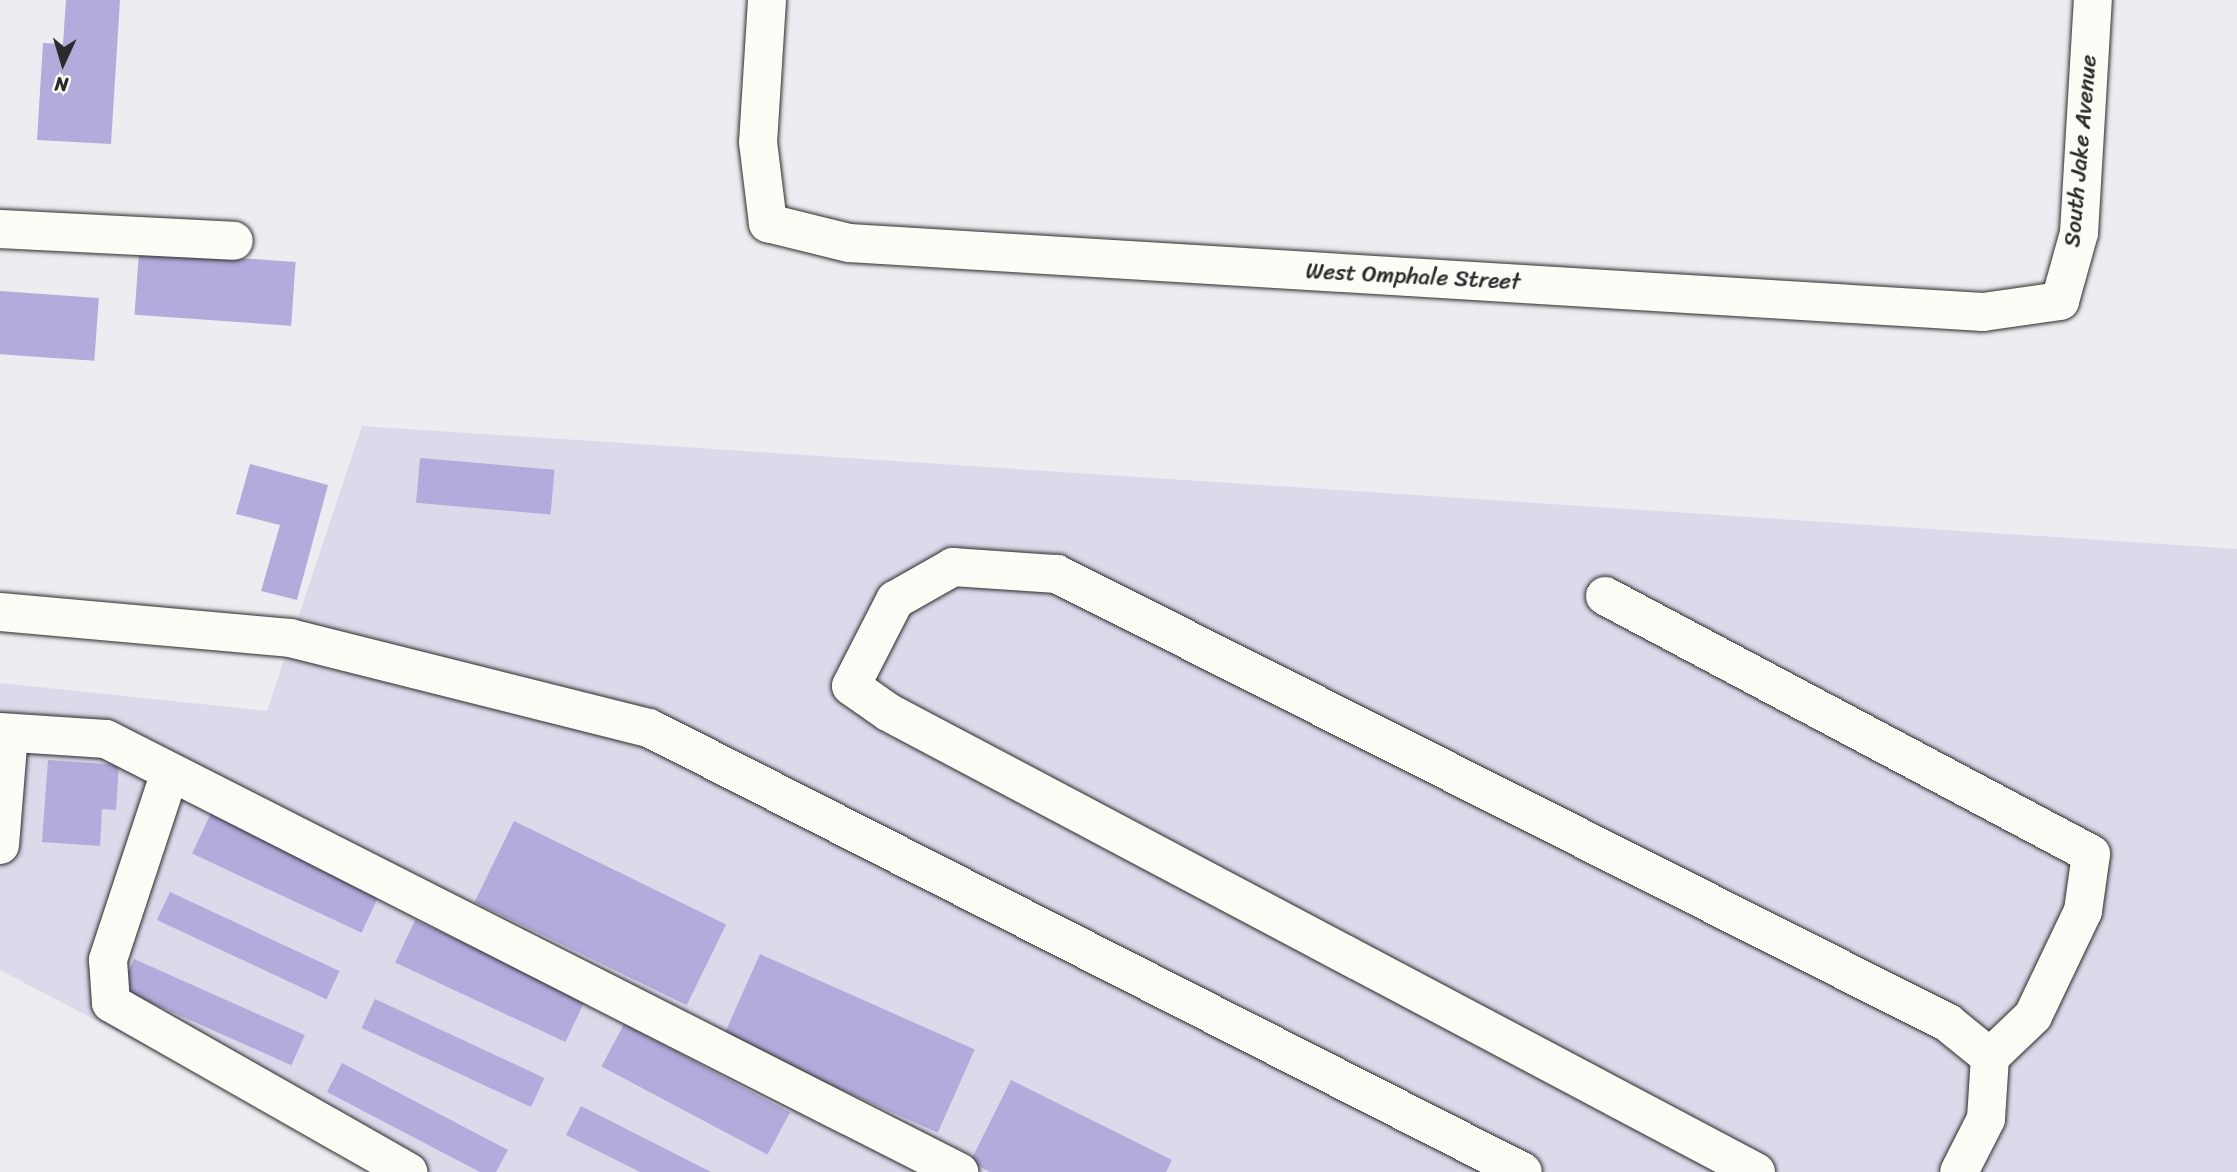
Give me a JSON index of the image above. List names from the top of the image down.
{
  "streets": {
    "street": ["South Jake Avenue", "West Omphale Street"]
  },
  "crossings": [
    ["South Jake Avenue", "West Omphale Street"]
  ],
  "north": "bottom"
}
